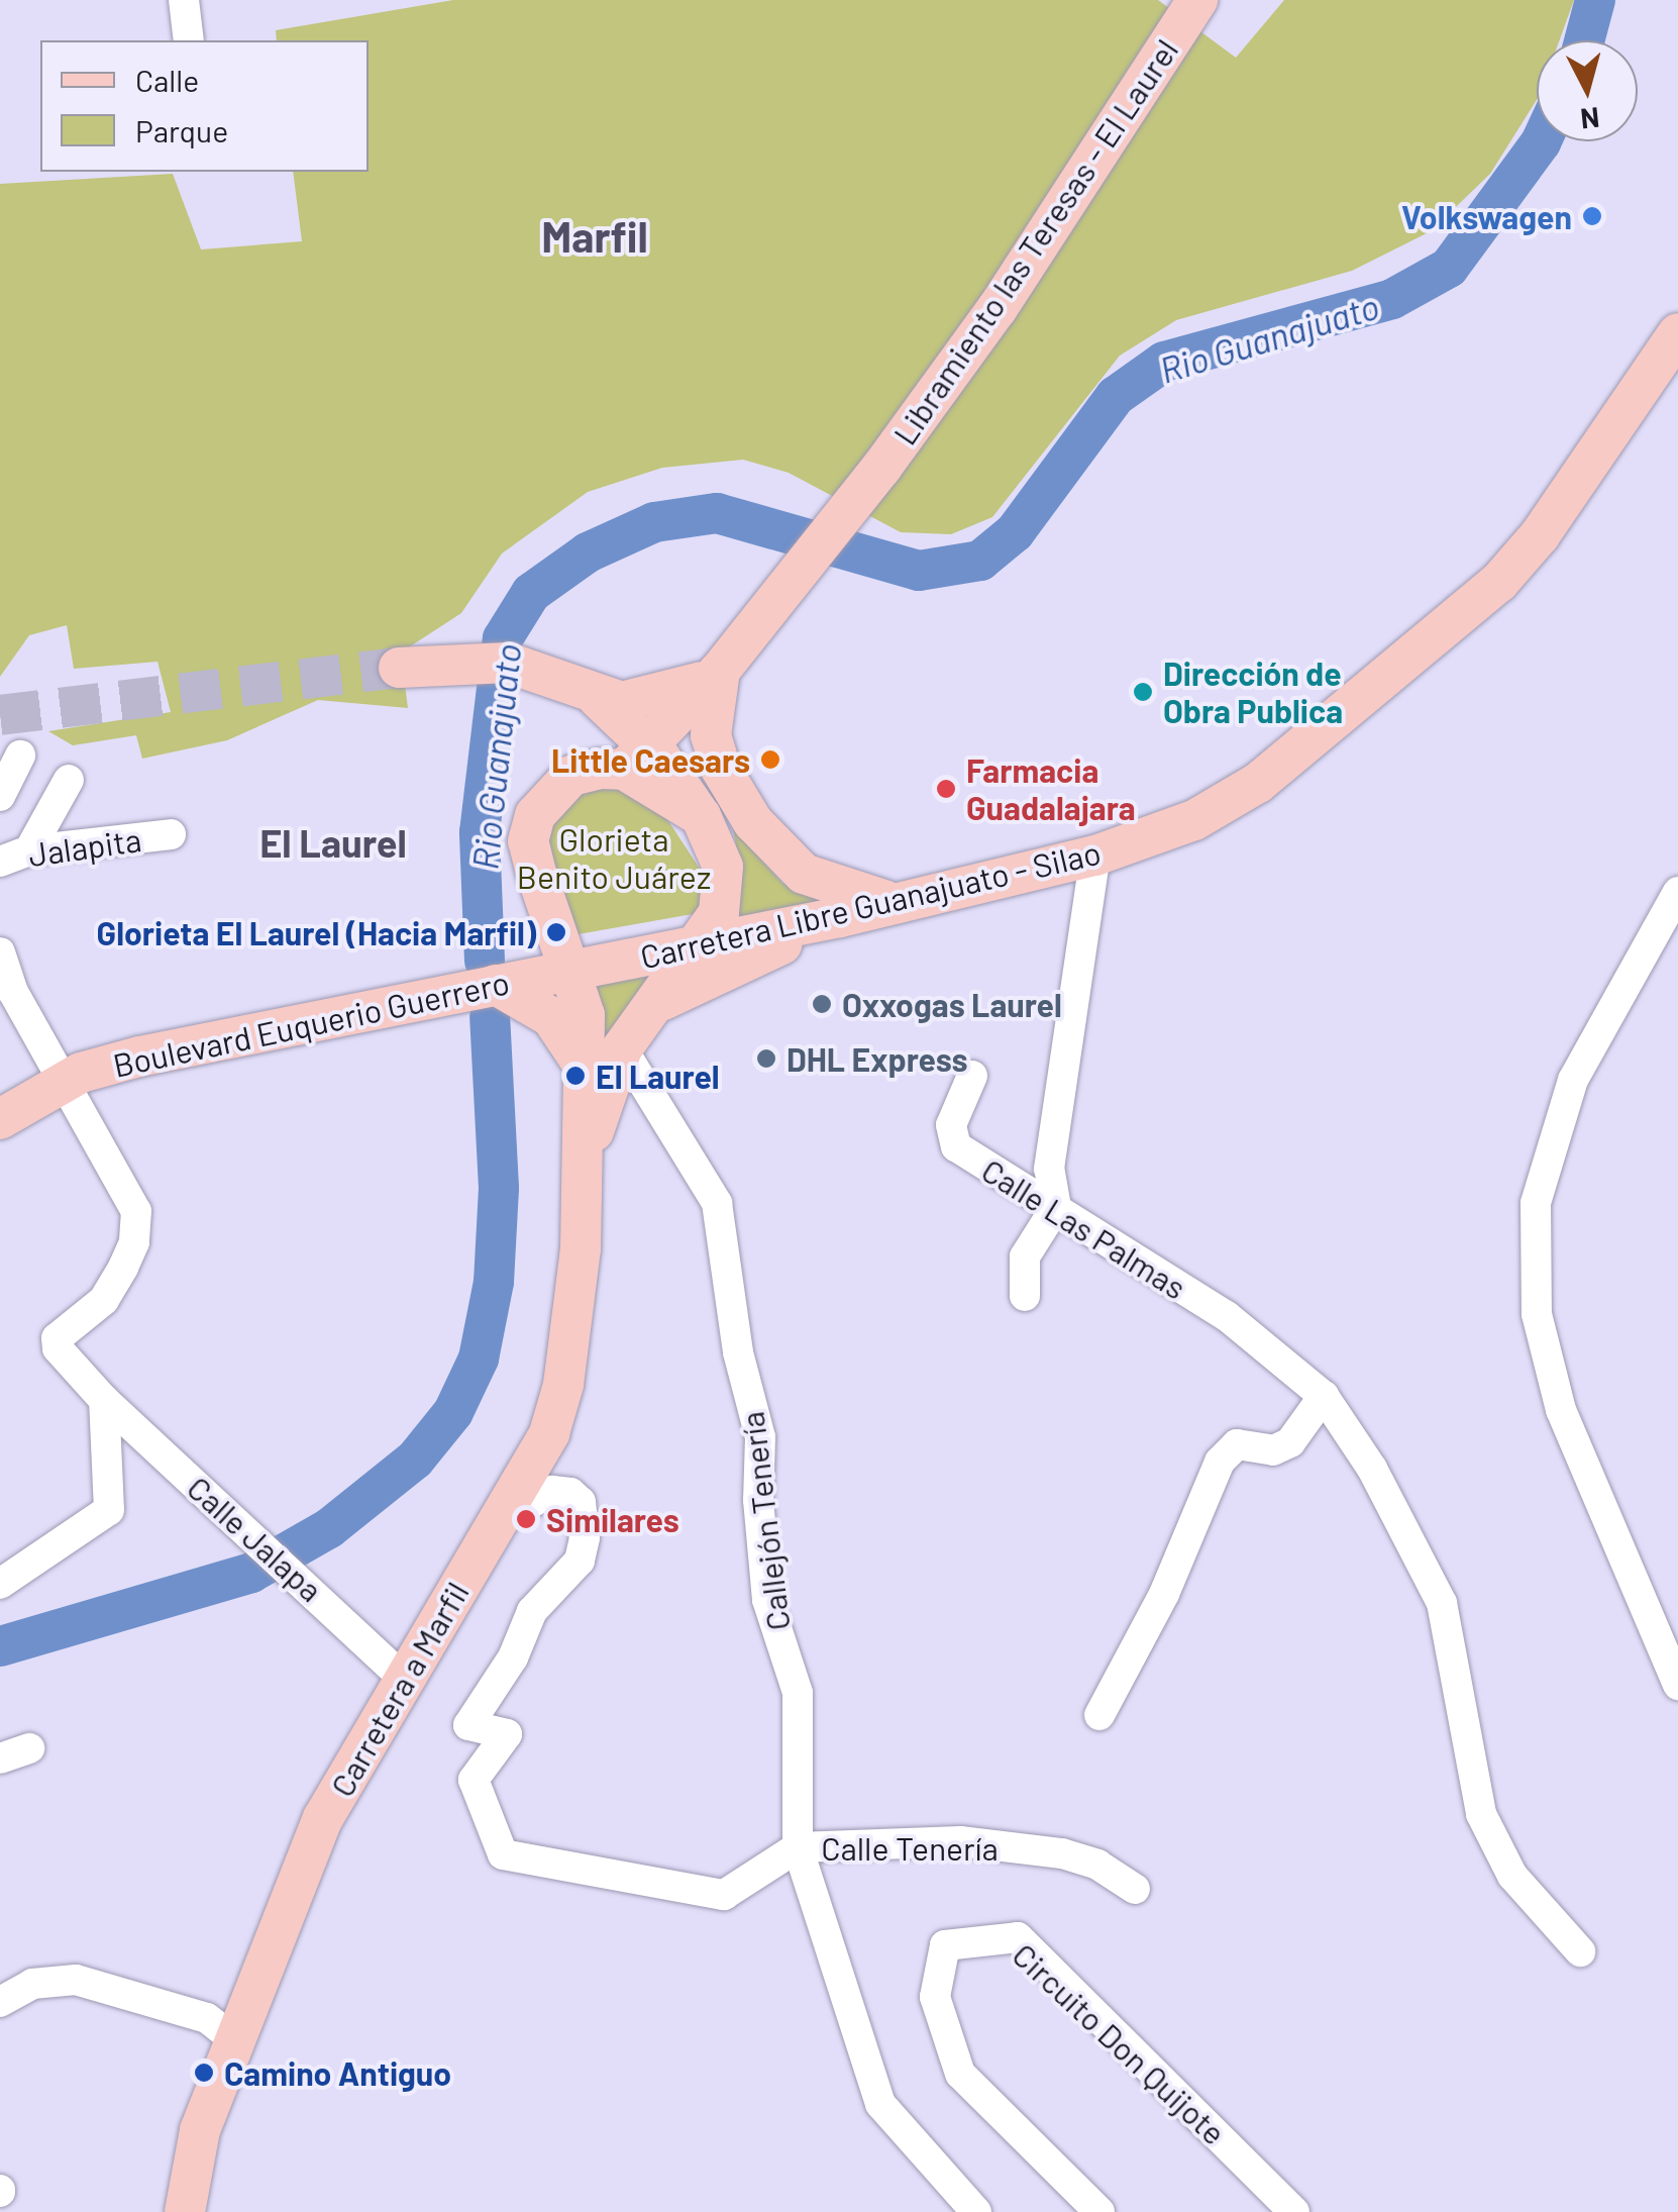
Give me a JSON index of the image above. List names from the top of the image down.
{
  "streets": {
    "main road": [
      "Libramiento las Teresas - El Laurel",
      "Carretera Libre Guanajuato - Silao",
      "Boulevard Euquerio Guerrero",
      "Carretera a Marfil"
    ],
    "street": [
      "Jalapita",
      "Calle Las Palmas",
      "Callejón Tenería",
      "Calle Jalapa",
      "Calle Tenería",
      "Circuito Don Quijote"
    ]
  },
  "crossings": [
    ["Libramiento las Teresas - El Laurel", "Carretera Libre Guanajuato - Silao"],
    ["Libramiento las Teresas - El Laurel", "Boulevard Euquerio Guerrero"],
    ["Libramiento las Teresas - El Laurel", "Carretera a Marfil"],
    ["Carretera Libre Guanajuato - Silao", "Boulevard Euquerio Guerrero"],
    ["Carretera Libre Guanajuato - Silao", "Carretera a Marfil"],
    ["Boulevard Euquerio Guerrero", "Calle Jalapa"],
    ["Boulevard Euquerio Guerrero", "Carretera a Marfil"],
    ["Callejón Tenería", "Carretera a Marfil"],
    ["Callejón Tenería", "Calle Tenería"],
    ["Calle Jalapa", "Carretera a Marfil"]
  ],
  "districts": ["Marfil", "El Laurel"],
  "water": ["Rio Guanajuato"],
  "parks": ["Glorieta Benito Juárez"],
  "places": [
    "Volkswagen",
    "Dirección de Obra Publica",
    "Little Caesars",
    "Farmacia Guadalajara",
    "Glorieta El Laurel (Hacia Marfil)",
    "Oxxogas Laurel",
    "DHL Express",
    "El Laurel",
    "Similares",
    "Camino Antiguo"
  ],
  "legend": ["Calle", "Parque"],
  "north": "bottom"
}
